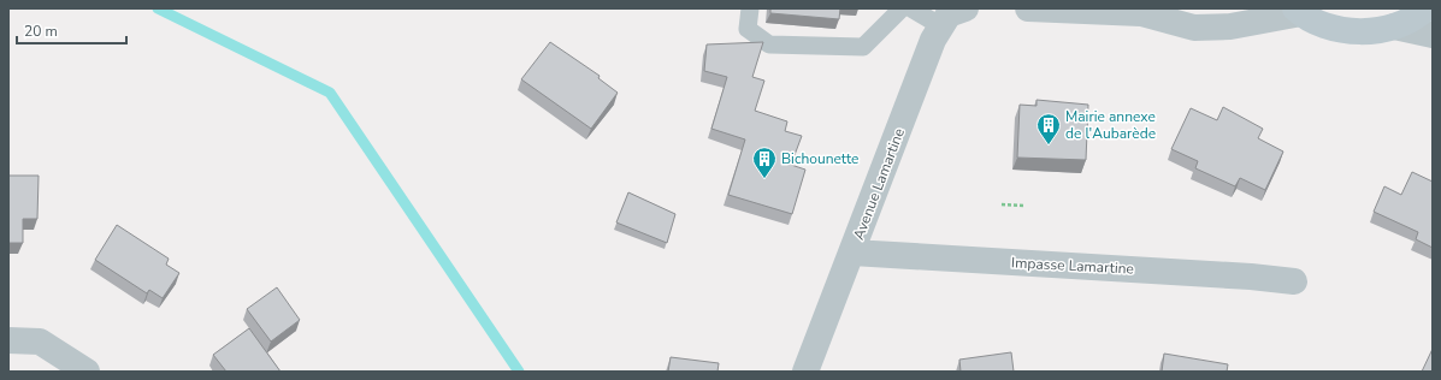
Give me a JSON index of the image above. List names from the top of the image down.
{
  "streets": {
    "street": ["Avenue Lamartine", "Impasse Lamartine"]
  },
  "crossings": [
    ["Avenue Lamartine", "Impasse Lamartine"]
  ],
  "places": {
    "building": ["Mairie annexe de l'Aubarède", "Bichounette"]
  },
  "scale_bar": "20 m"
}
